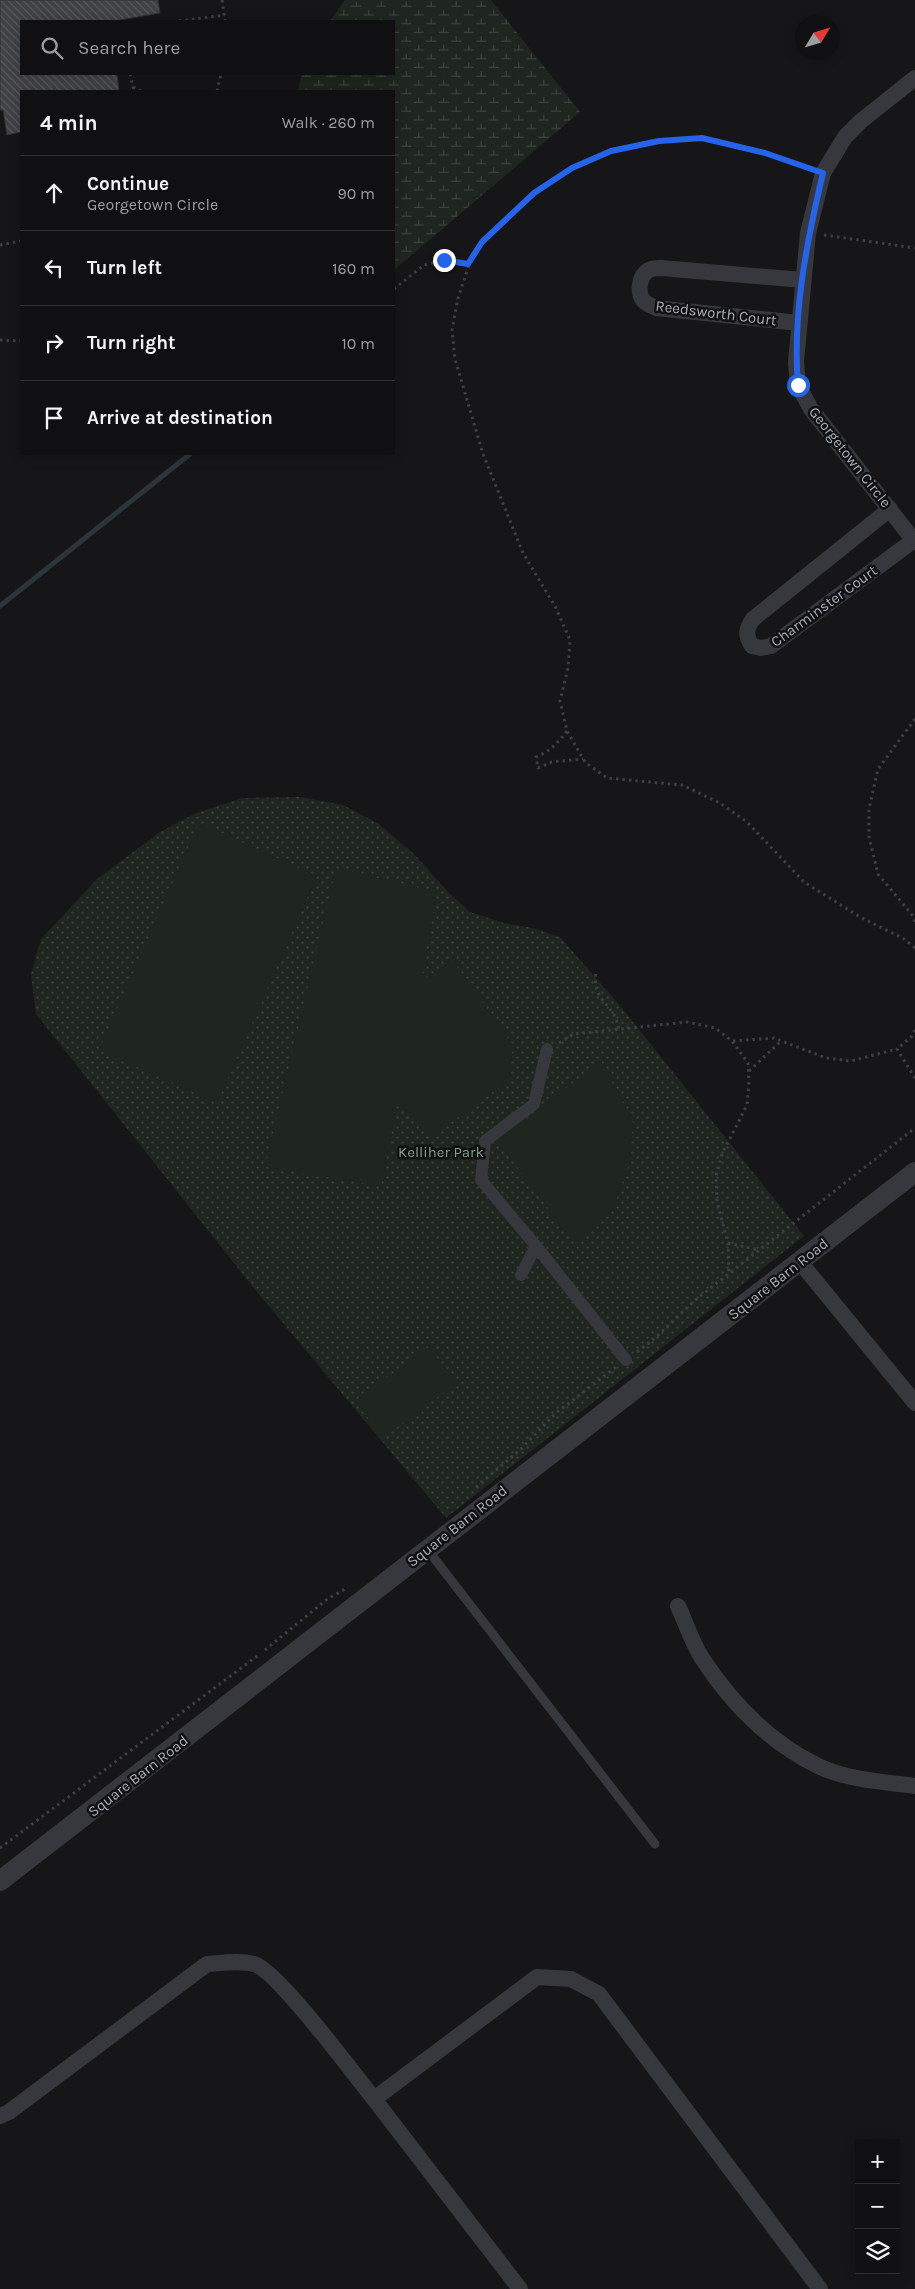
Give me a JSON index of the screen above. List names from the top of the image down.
{
  "streets": {
    "street": [
      "Reedsworth Court",
      "Georgetown Circle",
      "Charminster Court",
      "Square Barn Road"
    ]
  },
  "crossings": [
    ["Reedsworth Court", "Georgetown Circle"],
    ["Georgetown Circle", "Charminster Court"]
  ],
  "parks": ["Kelliher Park"],
  "north": "top right",
  "page": {
    "search": "Search here",
    "heading": ["4 min", "Walk · 260 m"],
    "list": [
      ["Continue", "Georgetown Circle", "90 m"],
      ["Turn left", "160 m"],
      ["Turn right", "10 m"],
      "Arrive at destination"
    ],
    "map_buttons": ["+", "−"]
  }
}
